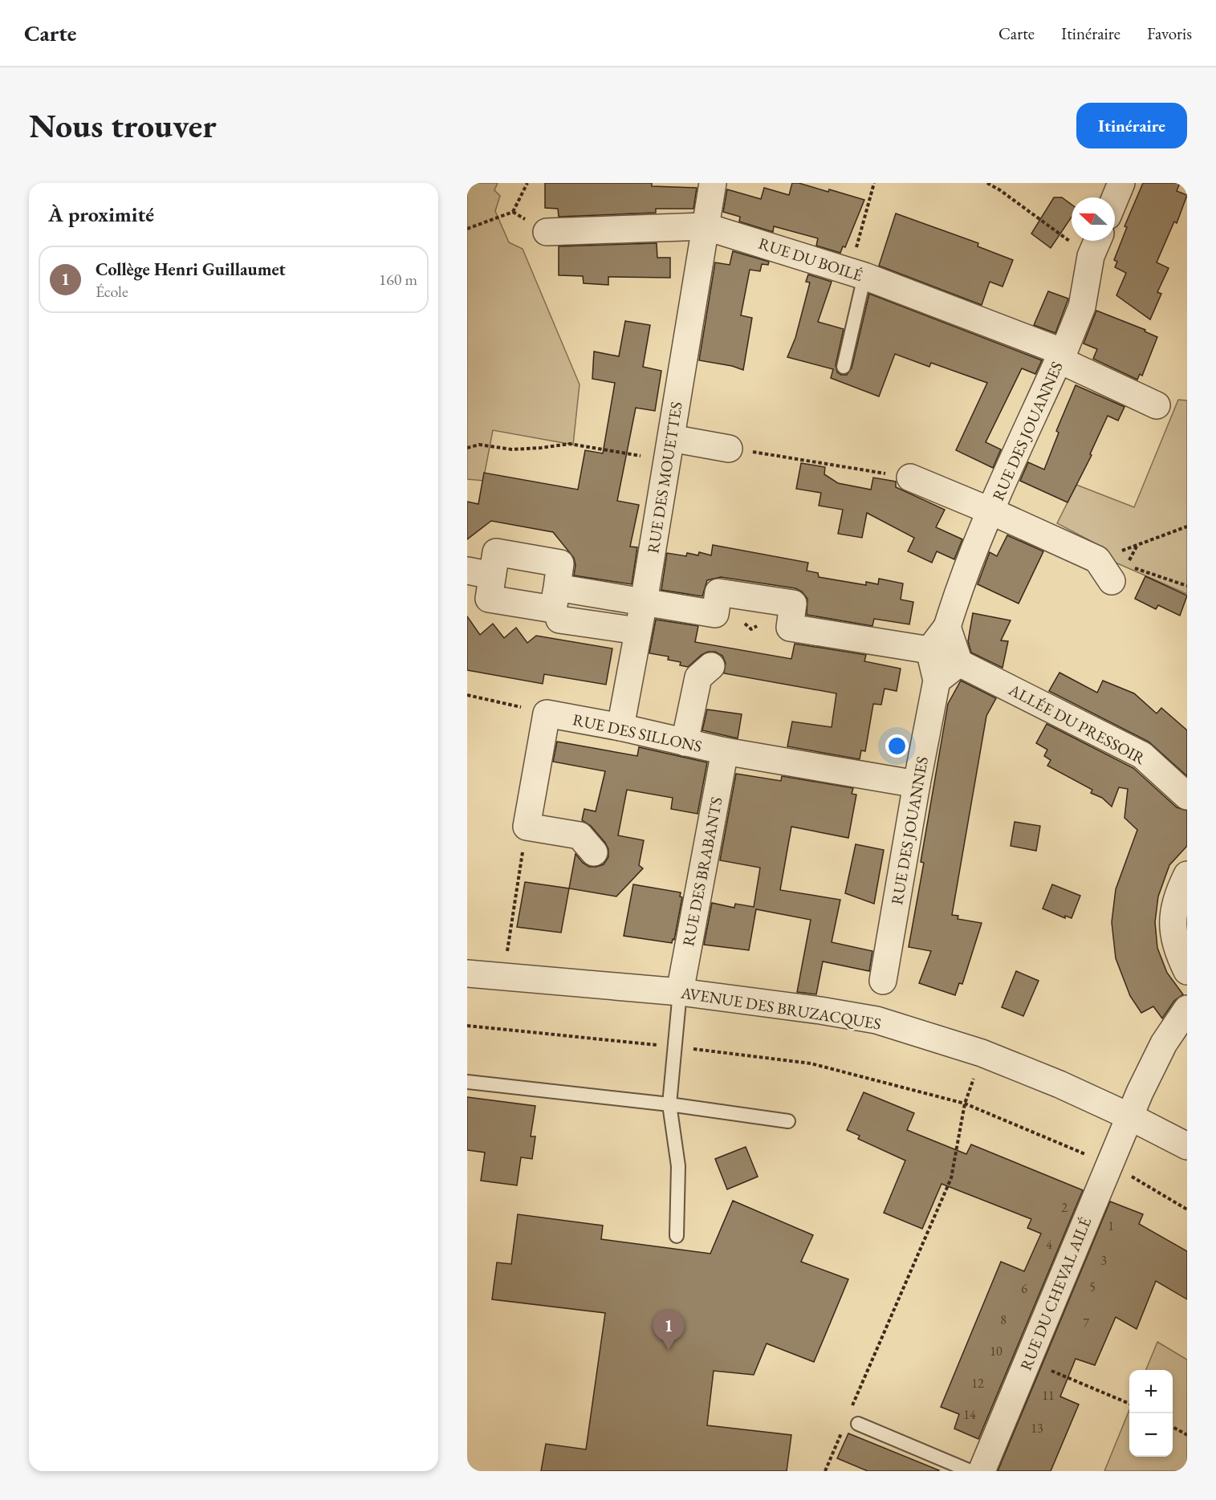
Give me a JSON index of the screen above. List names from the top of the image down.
{
  "streets": {
    "street": [
      "RUE DU BOILÉ",
      "RUE DES JOUANNES",
      "RUE DES MOUETTES",
      "ALLÉE DU PRESSOIR",
      "RUE DES SILLONS",
      "RUE DES BRABANTS",
      "AVENUE DES BRUZACQUES",
      "RUE DU CHEVAL AILÉ"
    ]
  },
  "crossings": [
    ["RUE DU BOILÉ", "RUE DES JOUANNES"],
    ["RUE DU BOILÉ", "RUE DES MOUETTES"],
    ["RUE DES JOUANNES", "RUE DES SILLONS"],
    ["RUE DES MOUETTES", "RUE DES SILLONS"],
    ["RUE DES SILLONS", "RUE DES BRABANTS"],
    ["RUE DES BRABANTS", "AVENUE DES BRUZACQUES"],
    ["AVENUE DES BRUZACQUES", "RUE DU CHEVAL AILÉ"]
  ],
  "house_numbers": [
    "2",
    "1",
    "4",
    "3",
    "5",
    "6",
    "8",
    "7",
    "10",
    "12",
    "11",
    "14",
    "13"
  ],
  "north": "left",
  "page": {
    "header": "Carte",
    "nav": ["Carte", "Itinéraire", "Favoris"],
    "buttons": "Itinéraire",
    "title": "Nous trouver",
    "heading": "À proximité",
    "list": [
      {
        "mark": "1",
        "name": "Collège Henri Guillaumet",
        "note": "École",
        "value": "160 m"
      }
    ],
    "pins": "1",
    "map_buttons": ["+", "−"]
  }
}
